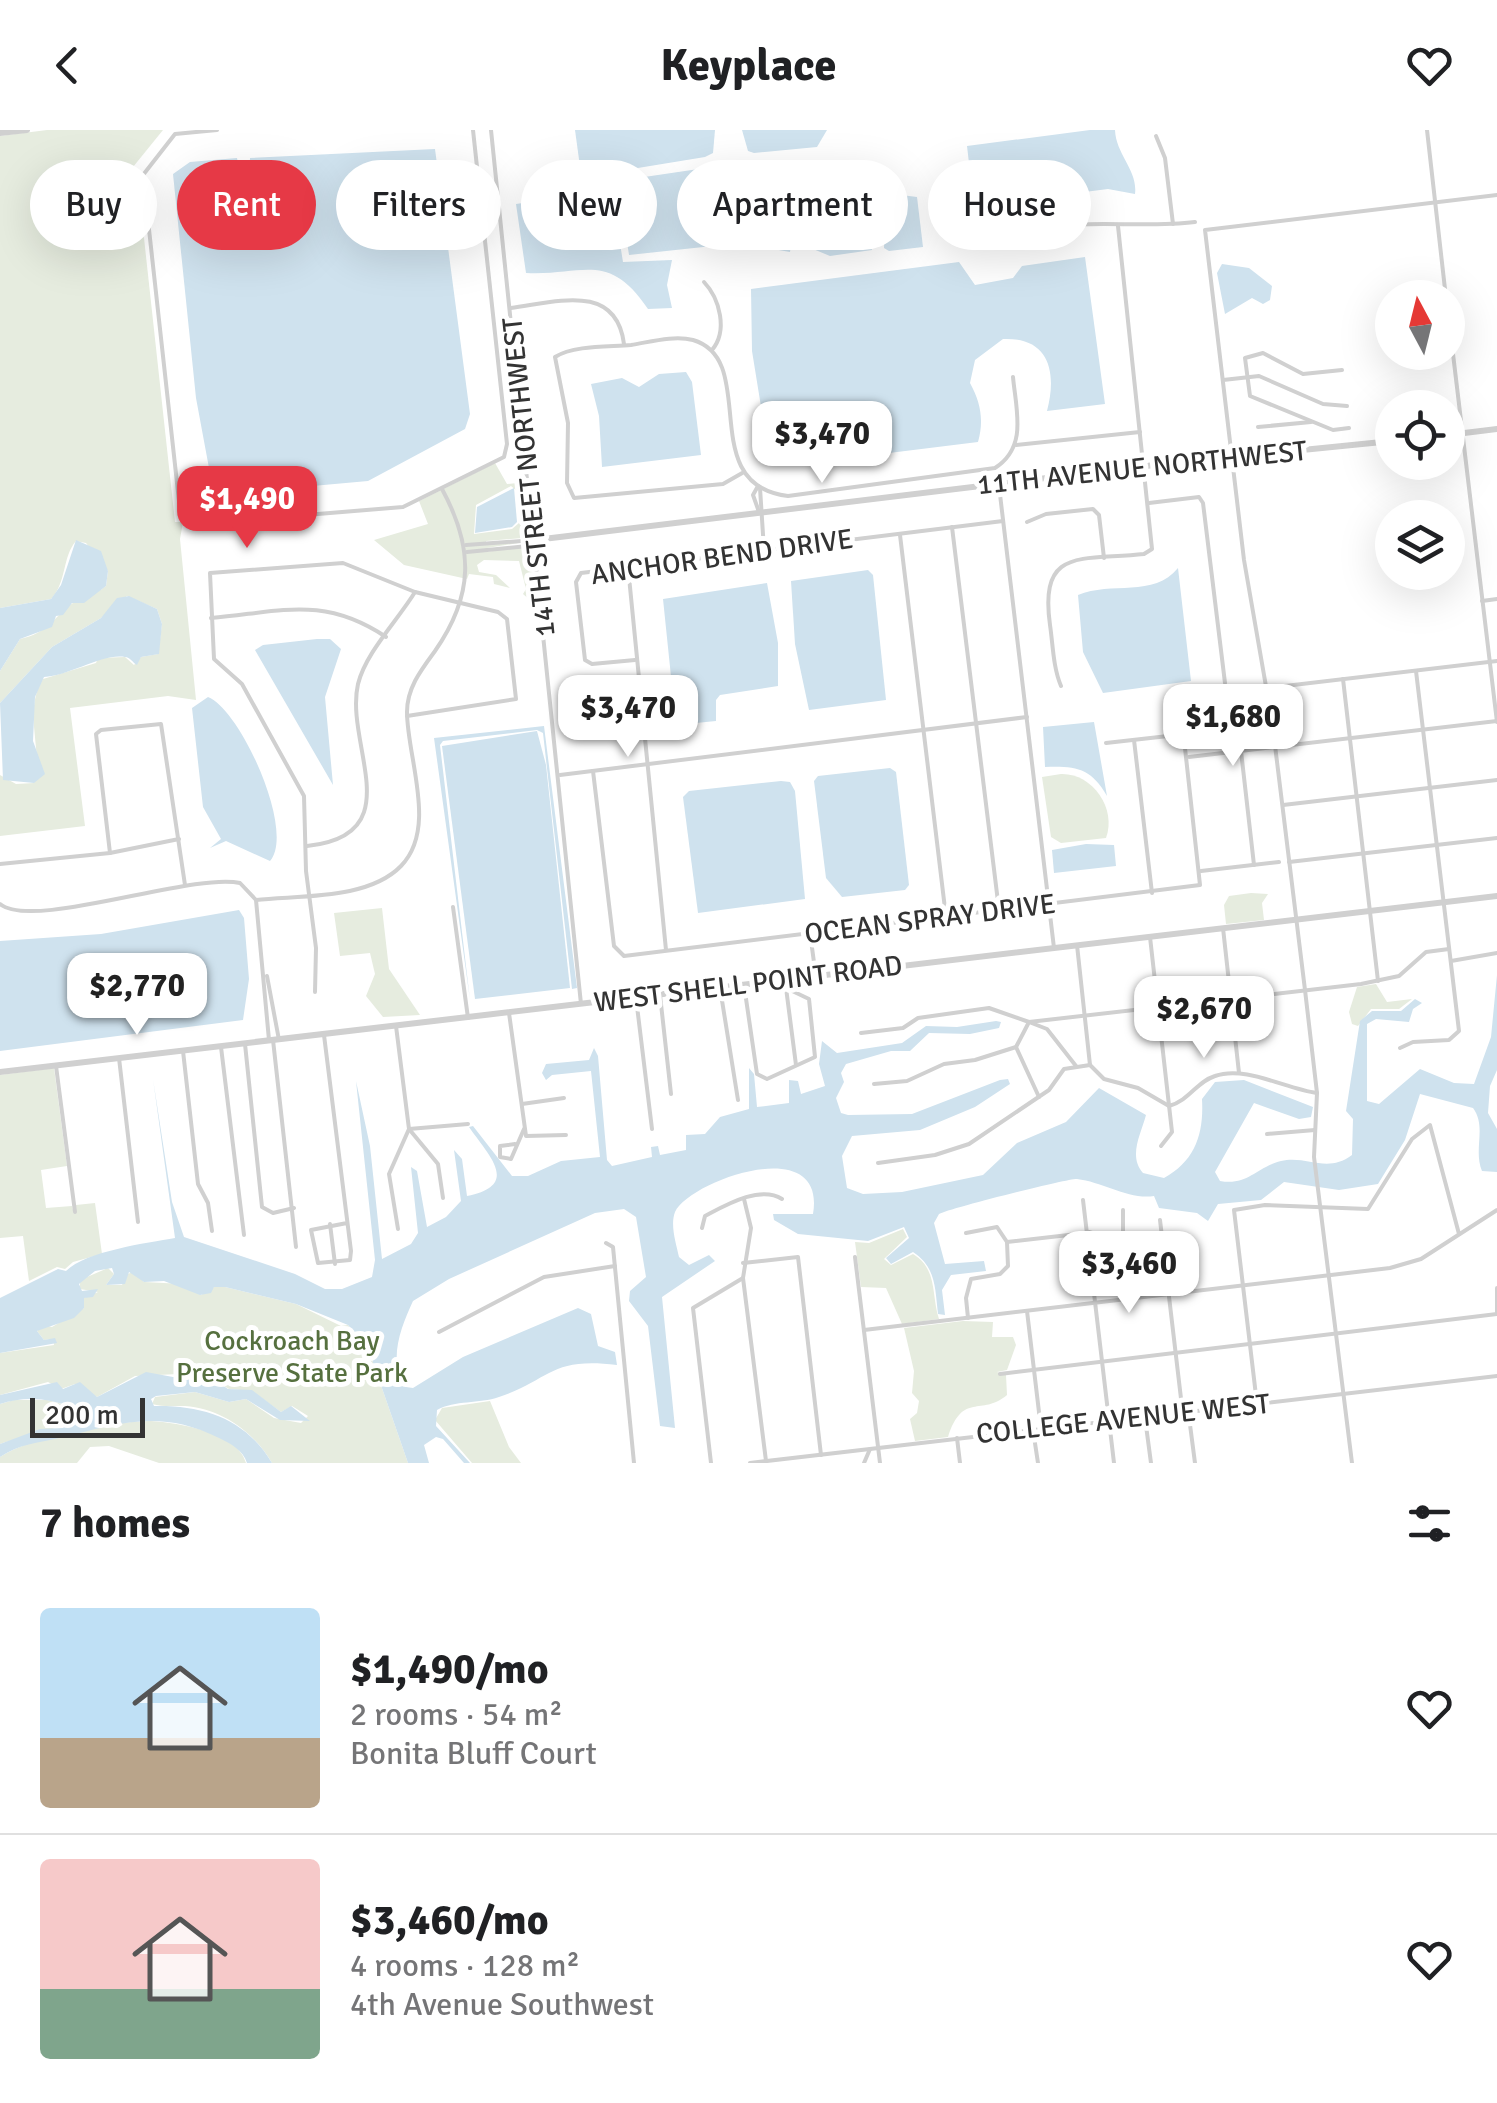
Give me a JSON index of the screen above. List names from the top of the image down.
{
  "streets": {
    "street": [
      "11TH AVENUE NORTHWEST",
      "14TH STREET NORTHWEST",
      "ANCHOR BEND DRIVE",
      "OCEAN SPRAY DRIVE",
      "WEST SHELL POINT ROAD",
      "COLLEGE AVENUE WEST"
    ]
  },
  "crossings": [
    ["11TH AVENUE NORTHWEST", "14TH STREET NORTHWEST"],
    ["14TH STREET NORTHWEST", "WEST SHELL POINT ROAD"]
  ],
  "parks": ["Cockroach Bay Preserve State Park"],
  "scale_bar": "200 m",
  "north": "top",
  "page": {
    "header": "Keyplace",
    "chip": [
      "Buy",
      "Rent",
      "Filters",
      "New",
      "Apartment",
      "House"
    ],
    "price": [
      "$3,470",
      "$1,490",
      "$3,470",
      "$1,680",
      "$2,770",
      "$2,670",
      "$3,460"
    ],
    "scale": "200 m",
    "heading": "7 homes",
    "list": [
      {
        "name": "$1,490/mo",
        "note": "2 rooms · 54 m² · Bonita Bluff Court"
      },
      {
        "name": "$3,460/mo",
        "note": "4 rooms · 128 m² · 4th Avenue Southwest"
      }
    ]
  }
}
